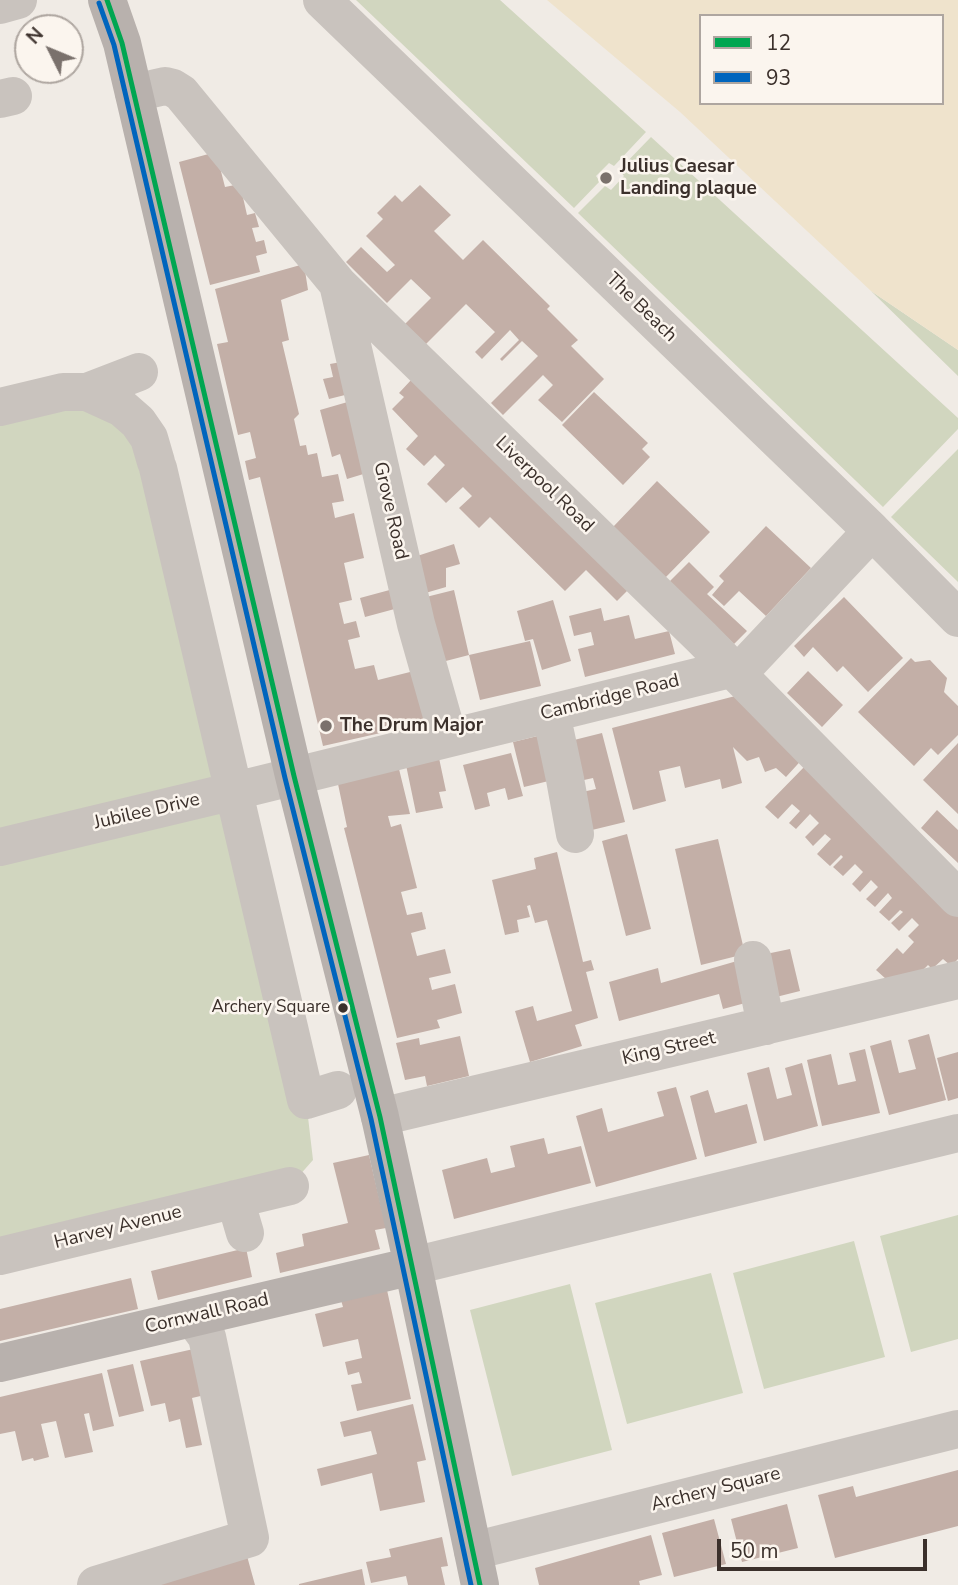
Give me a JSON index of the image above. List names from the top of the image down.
{
  "streets": {
    "main road": ["Cornwall Road"],
    "street": [
      "The Beach",
      "Liverpool Road",
      "Grove Road",
      "Cambridge Road",
      "Jubilee Drive",
      "King Street",
      "Harvey Avenue",
      "Archery Square"
    ]
  },
  "crossings": [
    ["The Beach", "Cambridge Road"],
    ["Liverpool Road", "Grove Road"],
    ["Liverpool Road", "Cambridge Road"],
    ["Grove Road", "Cambridge Road"],
    ["Cambridge Road", "Jubilee Drive"]
  ],
  "places": ["Julius Caesar Landing plaque", "The Drum Major", "Archery Square"],
  "lines": ["transit line 12", "transit line 93"],
  "legend": ["12", "93"],
  "scale_bar": "50 m",
  "north": "top left"
}
